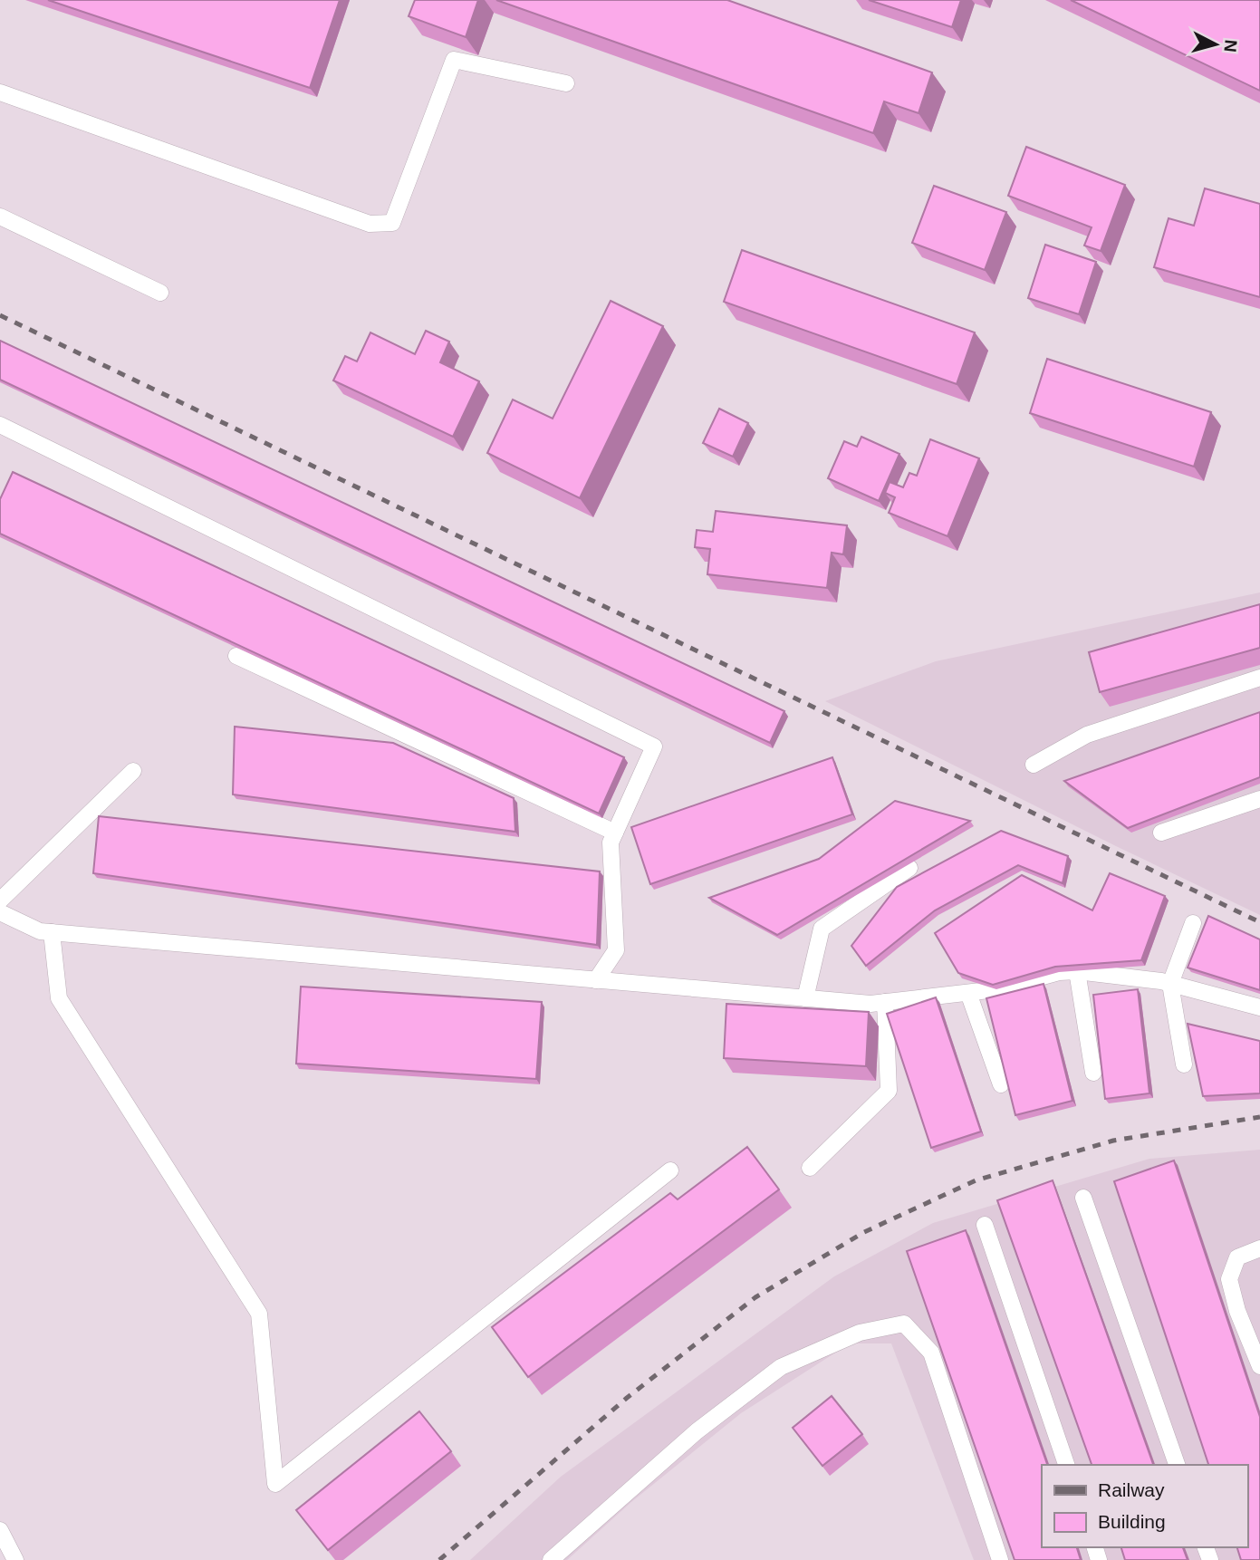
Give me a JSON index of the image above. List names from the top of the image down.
{
  "legend": ["Railway", "Building"],
  "north": "right"
}
